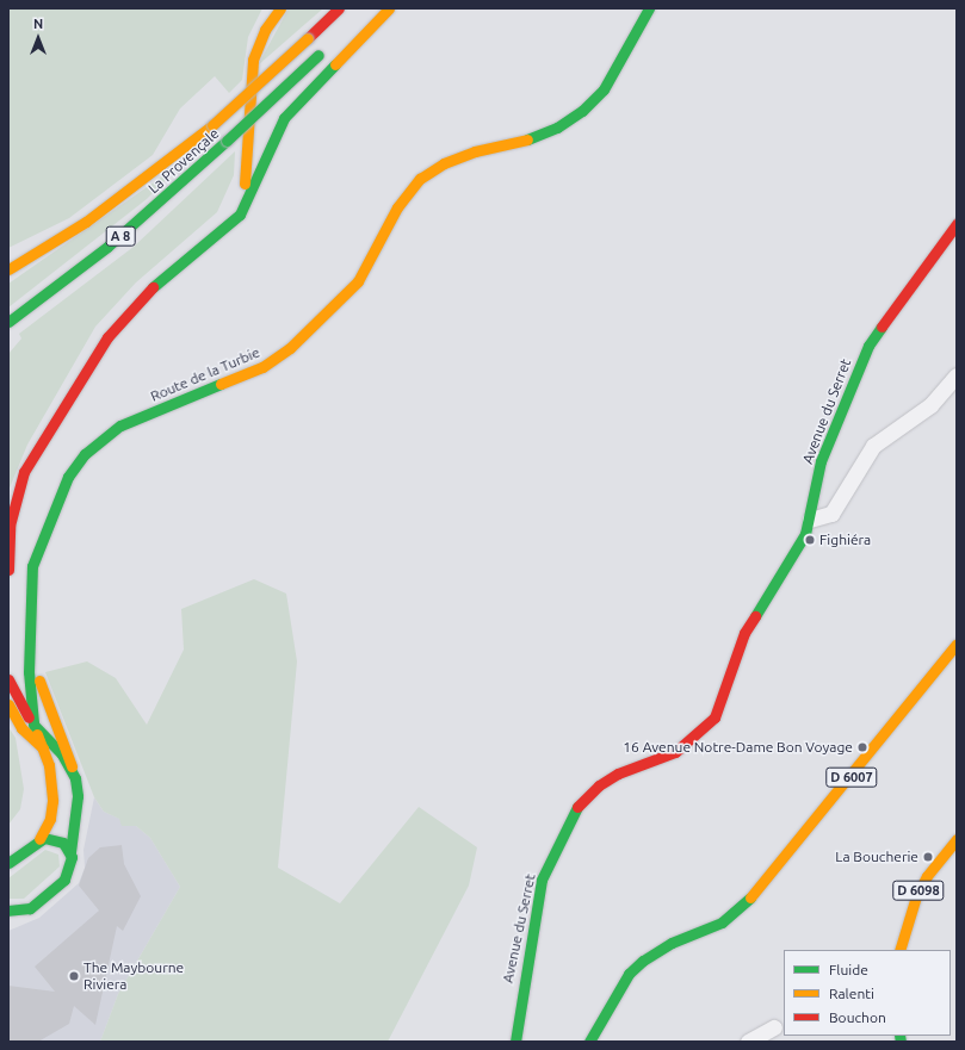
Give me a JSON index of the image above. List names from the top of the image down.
{
  "streets": {
    "main road": [
      "La Provençale",
      "A 8",
      "Route de la Turbie",
      "Avenue du Serret",
      "D 6007",
      "D 6098"
    ]
  },
  "places": [
    "Fighiéra",
    "16 Avenue Notre-Dame Bon Voyage",
    "La Boucherie",
    "The Maybourne Riviera"
  ],
  "legend": ["Fluide", "Ralenti", "Bouchon"],
  "north": "top"
}
